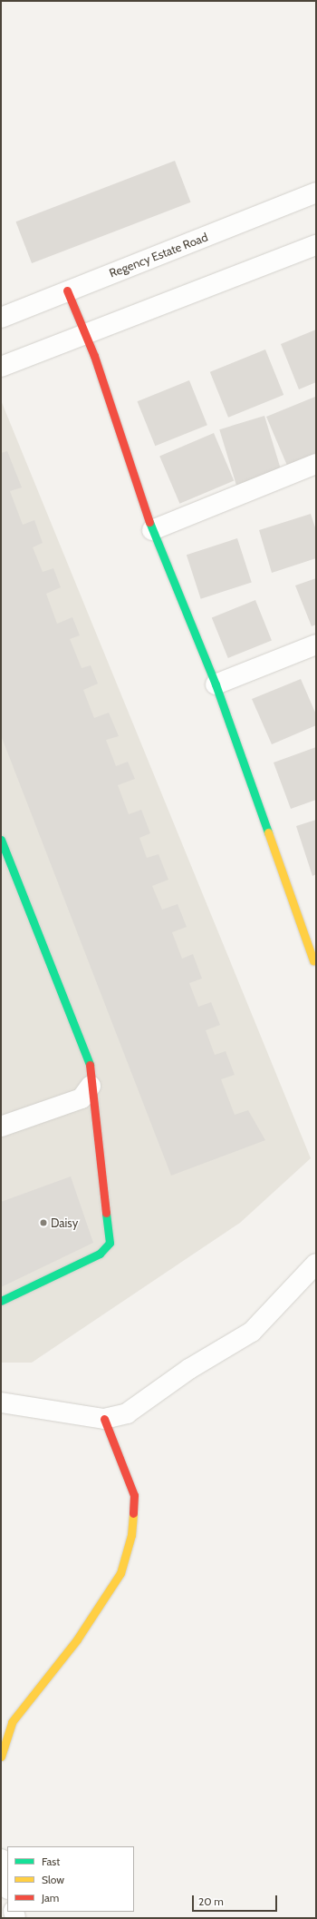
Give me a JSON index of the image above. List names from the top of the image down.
{
  "streets": {
    "street": ["Regency Estate Road"]
  },
  "places": ["Daisy"],
  "legend": ["Fast", "Slow", "Jam"],
  "scale_bar": "20 m"
}
